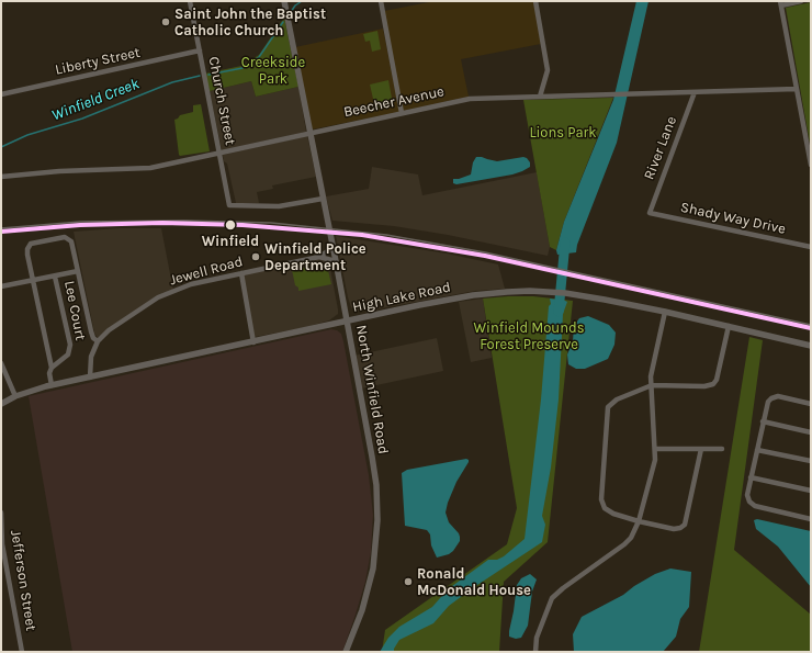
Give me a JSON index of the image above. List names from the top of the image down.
{
  "streets": {
    "street": [
      "Liberty Street",
      "Church Street",
      "Beecher Avenue",
      "River Lane",
      "Shady Way Drive",
      "Jewell Road",
      "High Lake Road",
      "Lee Court",
      "North Winfield Road",
      "Jefferson Street"
    ]
  },
  "crossings": [
    ["Liberty Street", "Church Street"],
    ["Church Street", "Beecher Avenue"],
    ["Church Street", "North Winfield Road"],
    ["Beecher Avenue", "River Lane"],
    ["Beecher Avenue", "North Winfield Road"],
    ["River Lane", "Shady Way Drive"],
    ["Jewell Road", "North Winfield Road"],
    ["High Lake Road", "North Winfield Road"]
  ],
  "water": ["Winfield Creek"],
  "parks": ["Creekside Park", "Lions Park", "Winfield Mounds Forest Preserve"],
  "places": [
    "Saint John the Baptist Catholic Church",
    "Winfield",
    "Winfield Police Department",
    "Ronald McDonald House"
  ]
}
